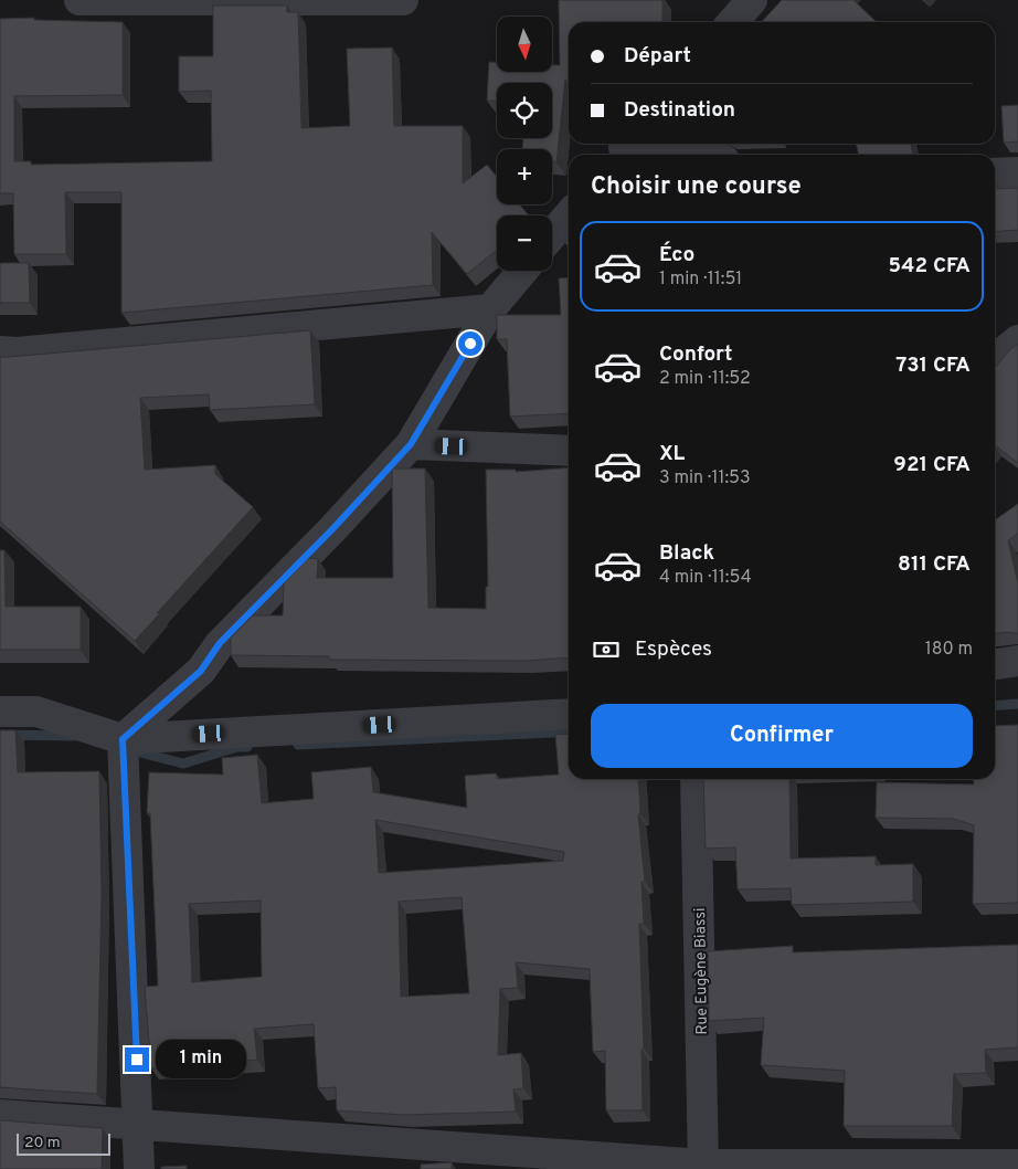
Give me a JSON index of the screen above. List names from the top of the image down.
{
  "streets": {
    "street": ["Rue Eugène Biassi"]
  },
  "scale_bar": "20 m",
  "north": "bottom",
  "page": {
    "map_buttons": ["+", "−"],
    "banner": ["Départ", "Destination"],
    "heading": "Choisir une course",
    "list": [
      {
        "name": "Éco",
        "note": "1 min · 11:51",
        "value": "542 CFA"
      },
      {
        "name": "Confort",
        "note": "2 min · 11:52",
        "value": "731 CFA"
      },
      {
        "name": "XL",
        "note": "3 min · 11:53",
        "value": "921 CFA"
      },
      {
        "name": "Black",
        "note": "4 min · 11:54",
        "value": "811 CFA"
      }
    ],
    "pay": ["Espèces", "180 m"],
    "buttons": "Confirmer",
    "bubble": "1 min",
    "scale": "20 m"
  }
}
